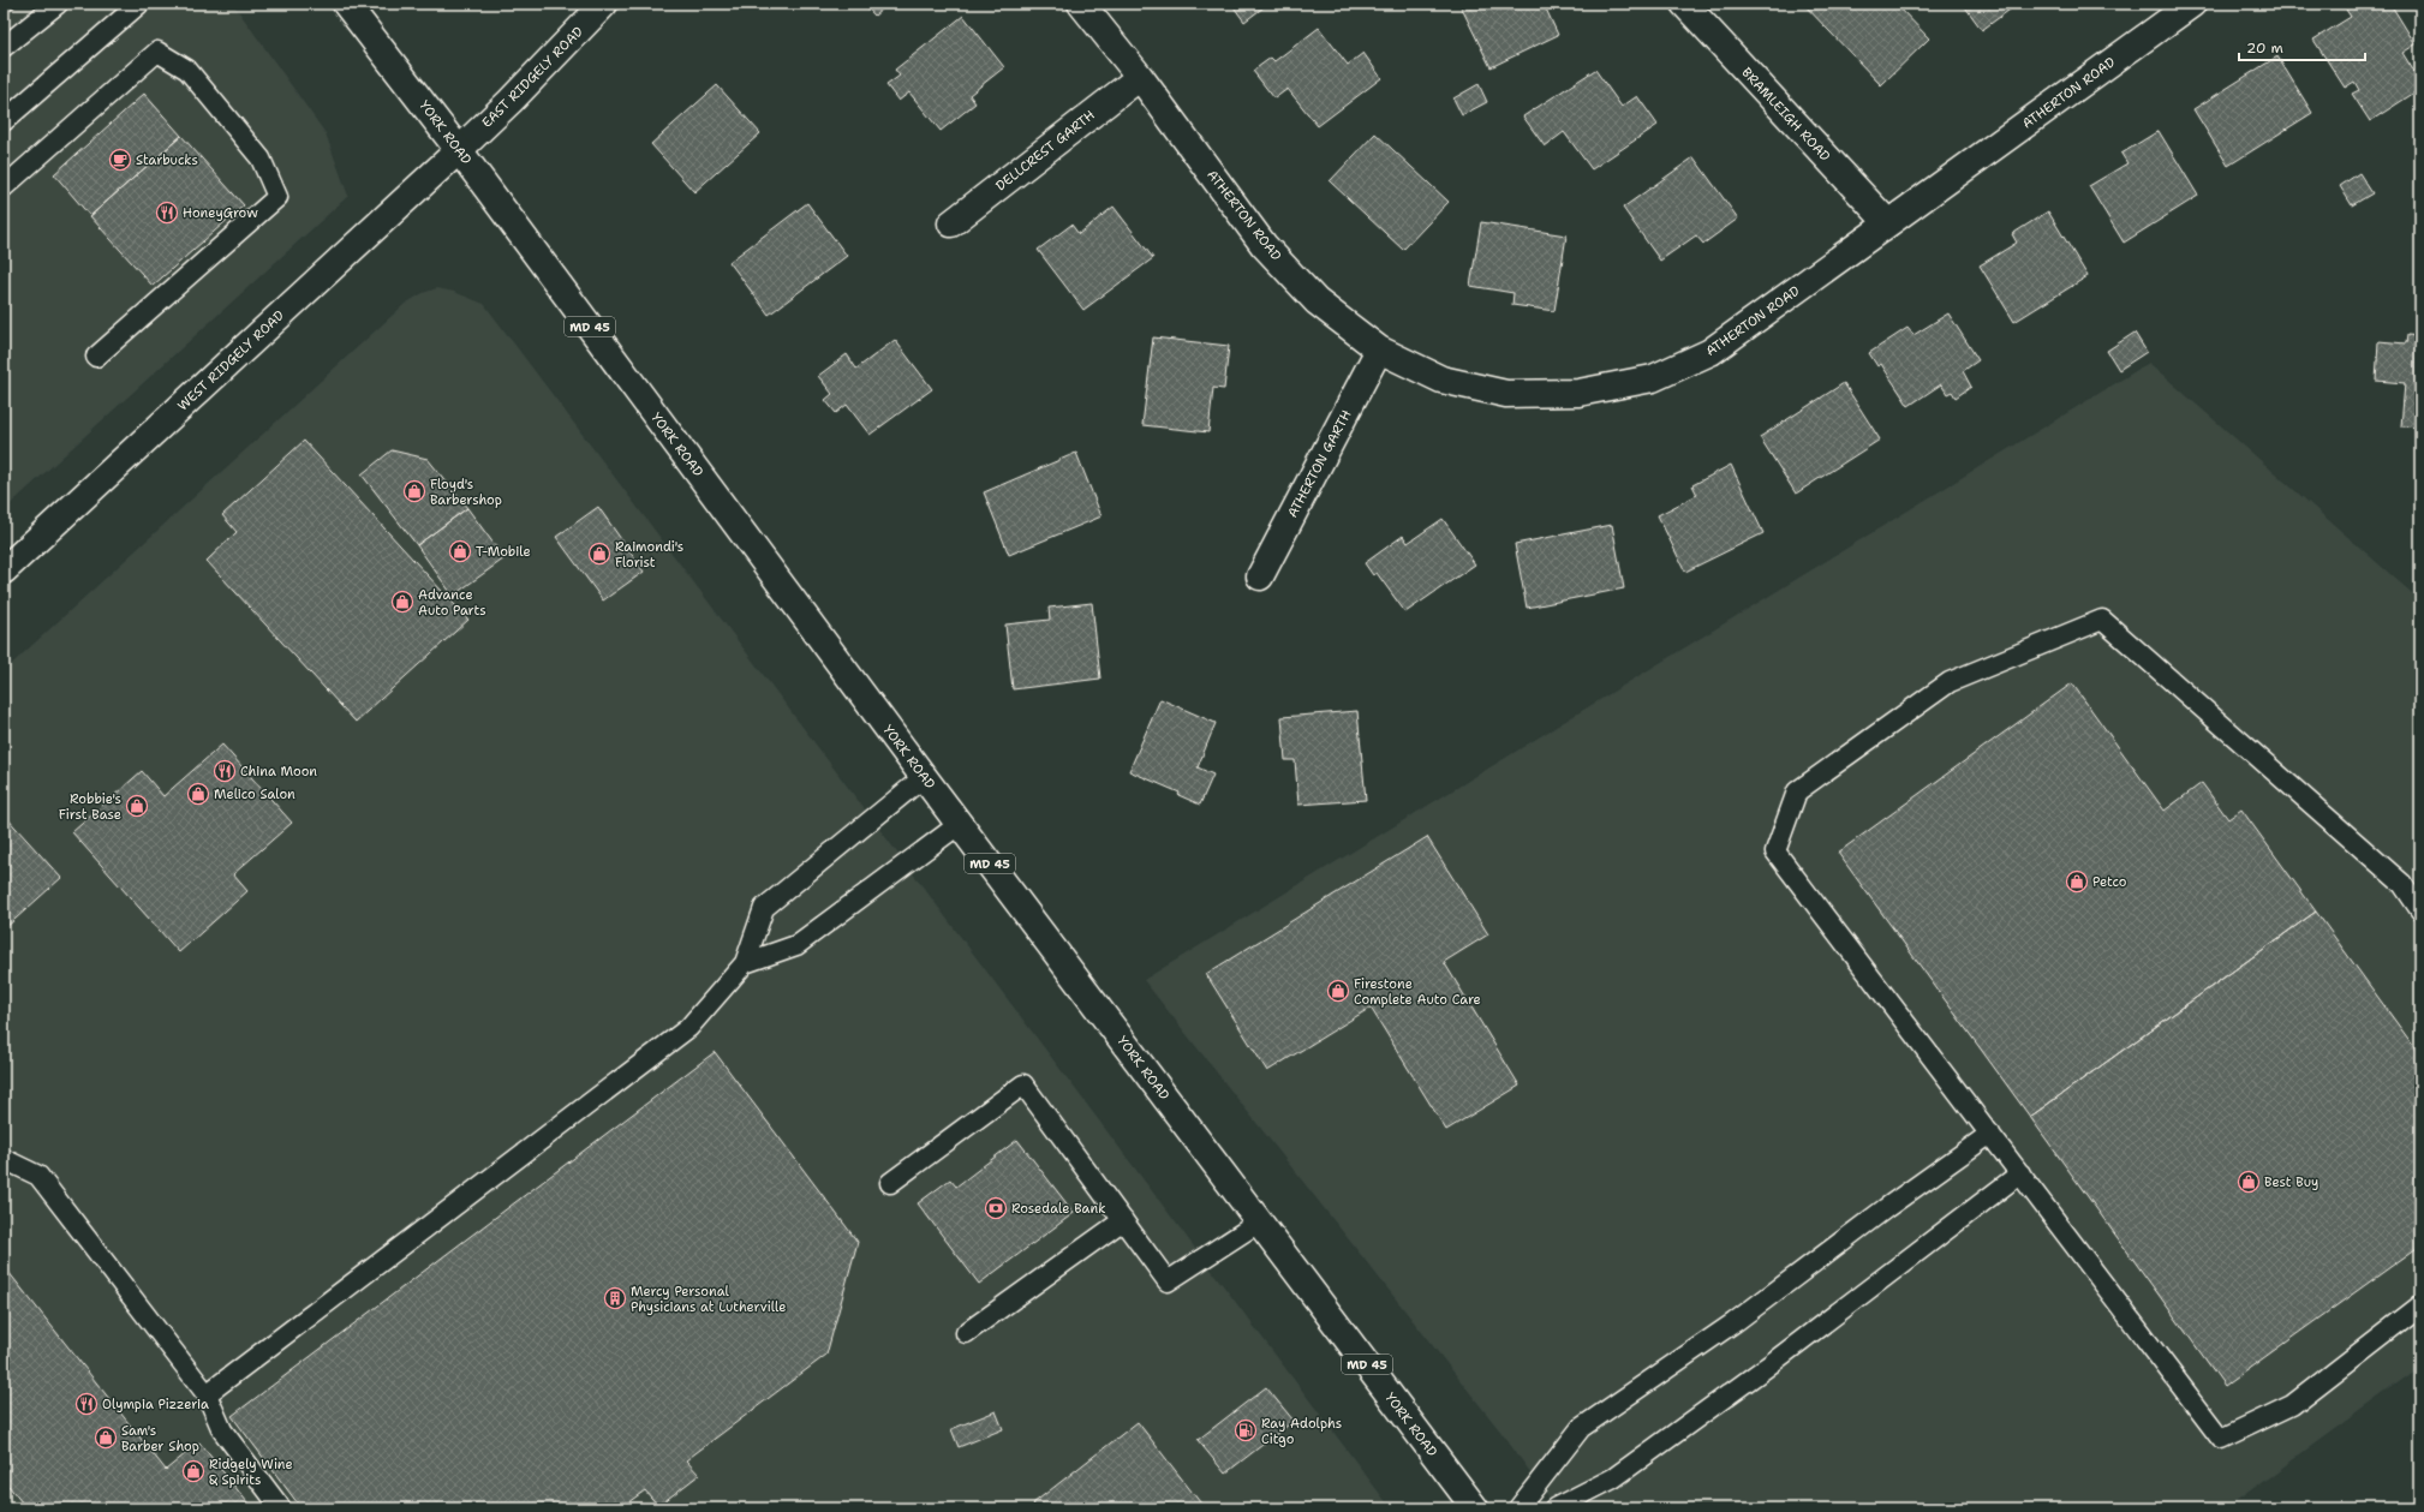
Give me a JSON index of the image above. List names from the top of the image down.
{
  "streets": {
    "street": [
      "EAST RIDGELY ROAD",
      "ATHERTON ROAD",
      "BRAMLEIGH ROAD",
      "YORK ROAD",
      "DELLCREST GARTH",
      "MD 45",
      "WEST RIDGELY ROAD",
      "ATHERTON GARTH"
    ]
  },
  "crossings": [
    ["EAST RIDGELY ROAD", "YORK ROAD"],
    ["EAST RIDGELY ROAD", "WEST RIDGELY ROAD"],
    ["ATHERTON ROAD", "BRAMLEIGH ROAD"],
    ["ATHERTON ROAD", "DELLCREST GARTH"],
    ["ATHERTON ROAD", "ATHERTON GARTH"],
    ["YORK ROAD", "WEST RIDGELY ROAD"]
  ],
  "places": {
    "cafe": ["Starbucks"],
    "restaurant": ["HoneyGrow", "China Moon", "Olympia Pizzeria"],
    "shop": [
      "Floyd's Barbershop",
      "T-Mobile",
      "Raimondi's Florist",
      "Advance Auto Parts",
      "Melico Salon",
      "Robbie's First Base",
      "Petco",
      "Firestone Complete Auto Care",
      "Best Buy",
      "Sam's Barber Shop",
      "Ridgely Wine & Spirits"
    ],
    "bank": ["Rosedale Bank"],
    "building": ["Mercy Personal Physicians at Lutherville"],
    "fuel station": ["Ray Adolphs Citgo"]
  },
  "scale_bar": "20 m"
}
